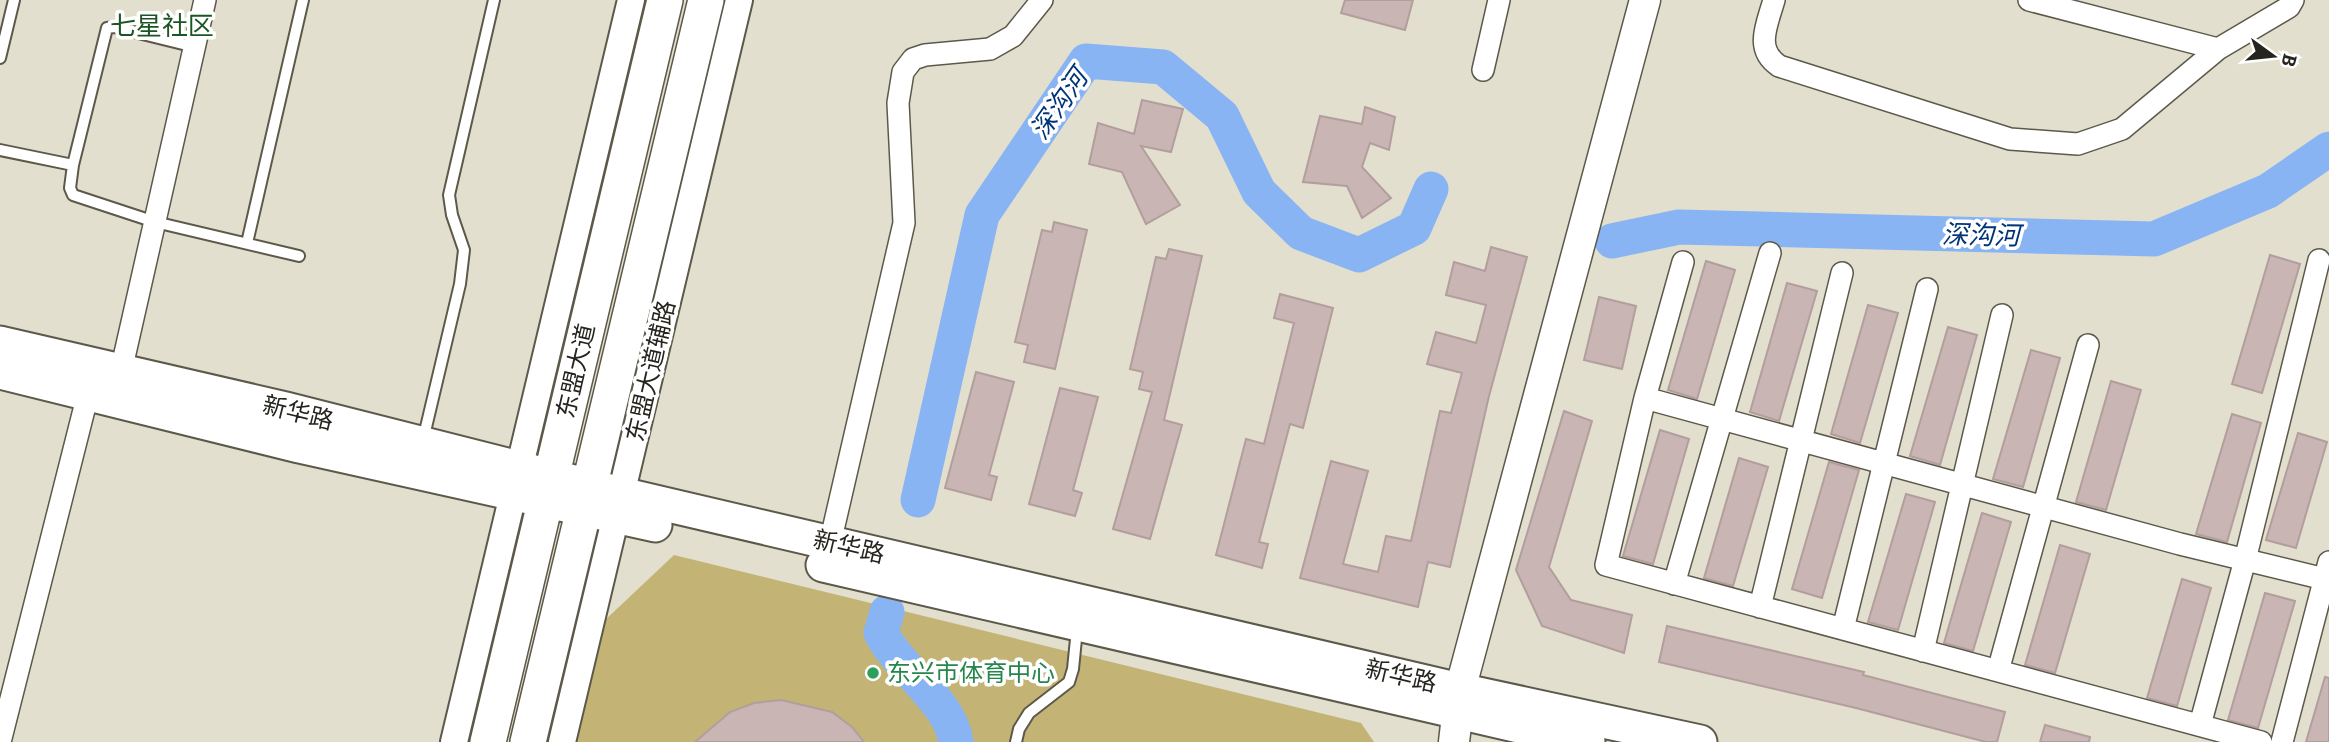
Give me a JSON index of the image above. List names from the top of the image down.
{
  "streets": {
    "highway": ["东盟大道"],
    "main road": ["新华路"],
    "street": ["东盟大道辅路"]
  },
  "crossings": [
    ["东盟大道", "东盟大道辅路"],
    ["东盟大道", "新华路"],
    ["东盟大道辅路", "新华路"]
  ],
  "districts": ["七星社区"],
  "water": ["深沟河"],
  "places": ["东兴市体育中心"],
  "north": "right"
}
